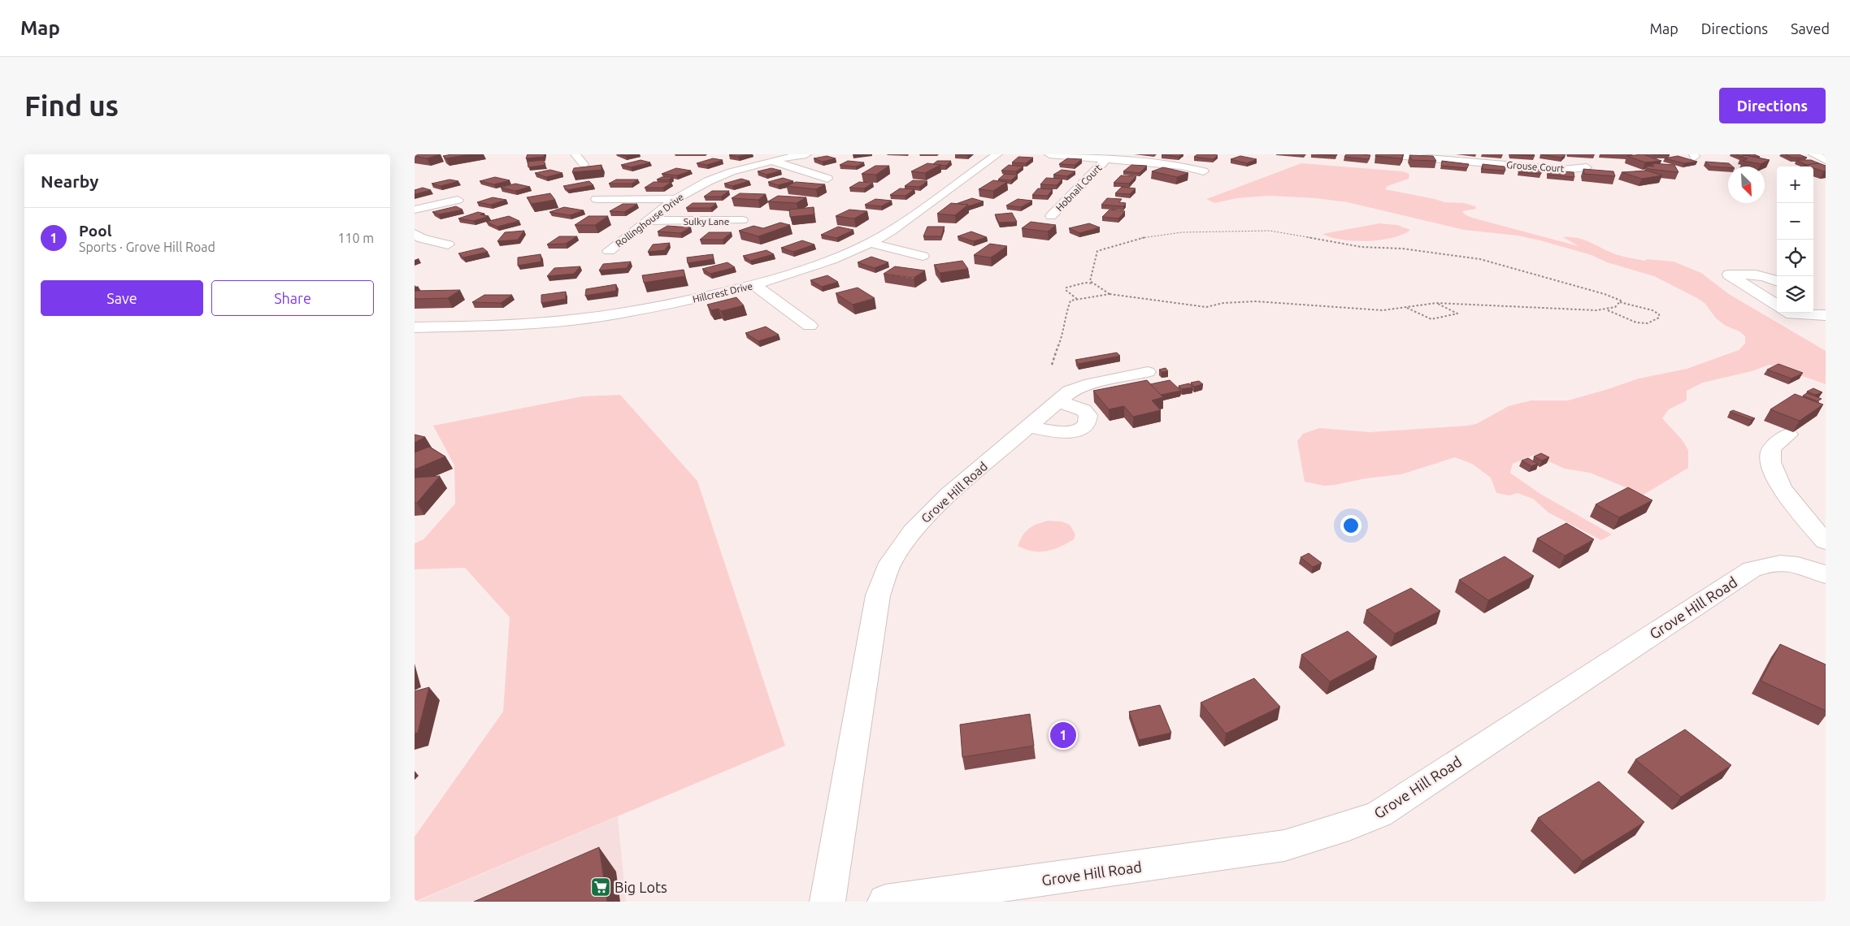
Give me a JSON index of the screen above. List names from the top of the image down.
{
  "streets": {
    "street": [
      "Grouse Court",
      "Hobnail Court",
      "Rollinghouse Drive",
      "Sulky Lane",
      "Hillcrest Drive",
      "Grove Hill Road"
    ]
  },
  "crossings": [
    ["Rollinghouse Drive", "Sulky Lane"]
  ],
  "places": {
    "supermarket": ["Big Lots"]
  },
  "north": "bottom right",
  "page": {
    "header": "Map",
    "nav": ["Map", "Directions", "Saved"],
    "buttons": [
      "Directions",
      ["Save", "Share"]
    ],
    "title": "Find us",
    "heading": "Nearby",
    "map_buttons": ["+", "−"],
    "list": [
      {
        "mark": "1",
        "name": "Pool",
        "note": "Sports · Grove Hill Road",
        "value": "110 m"
      }
    ],
    "pins": "1"
  }
}
